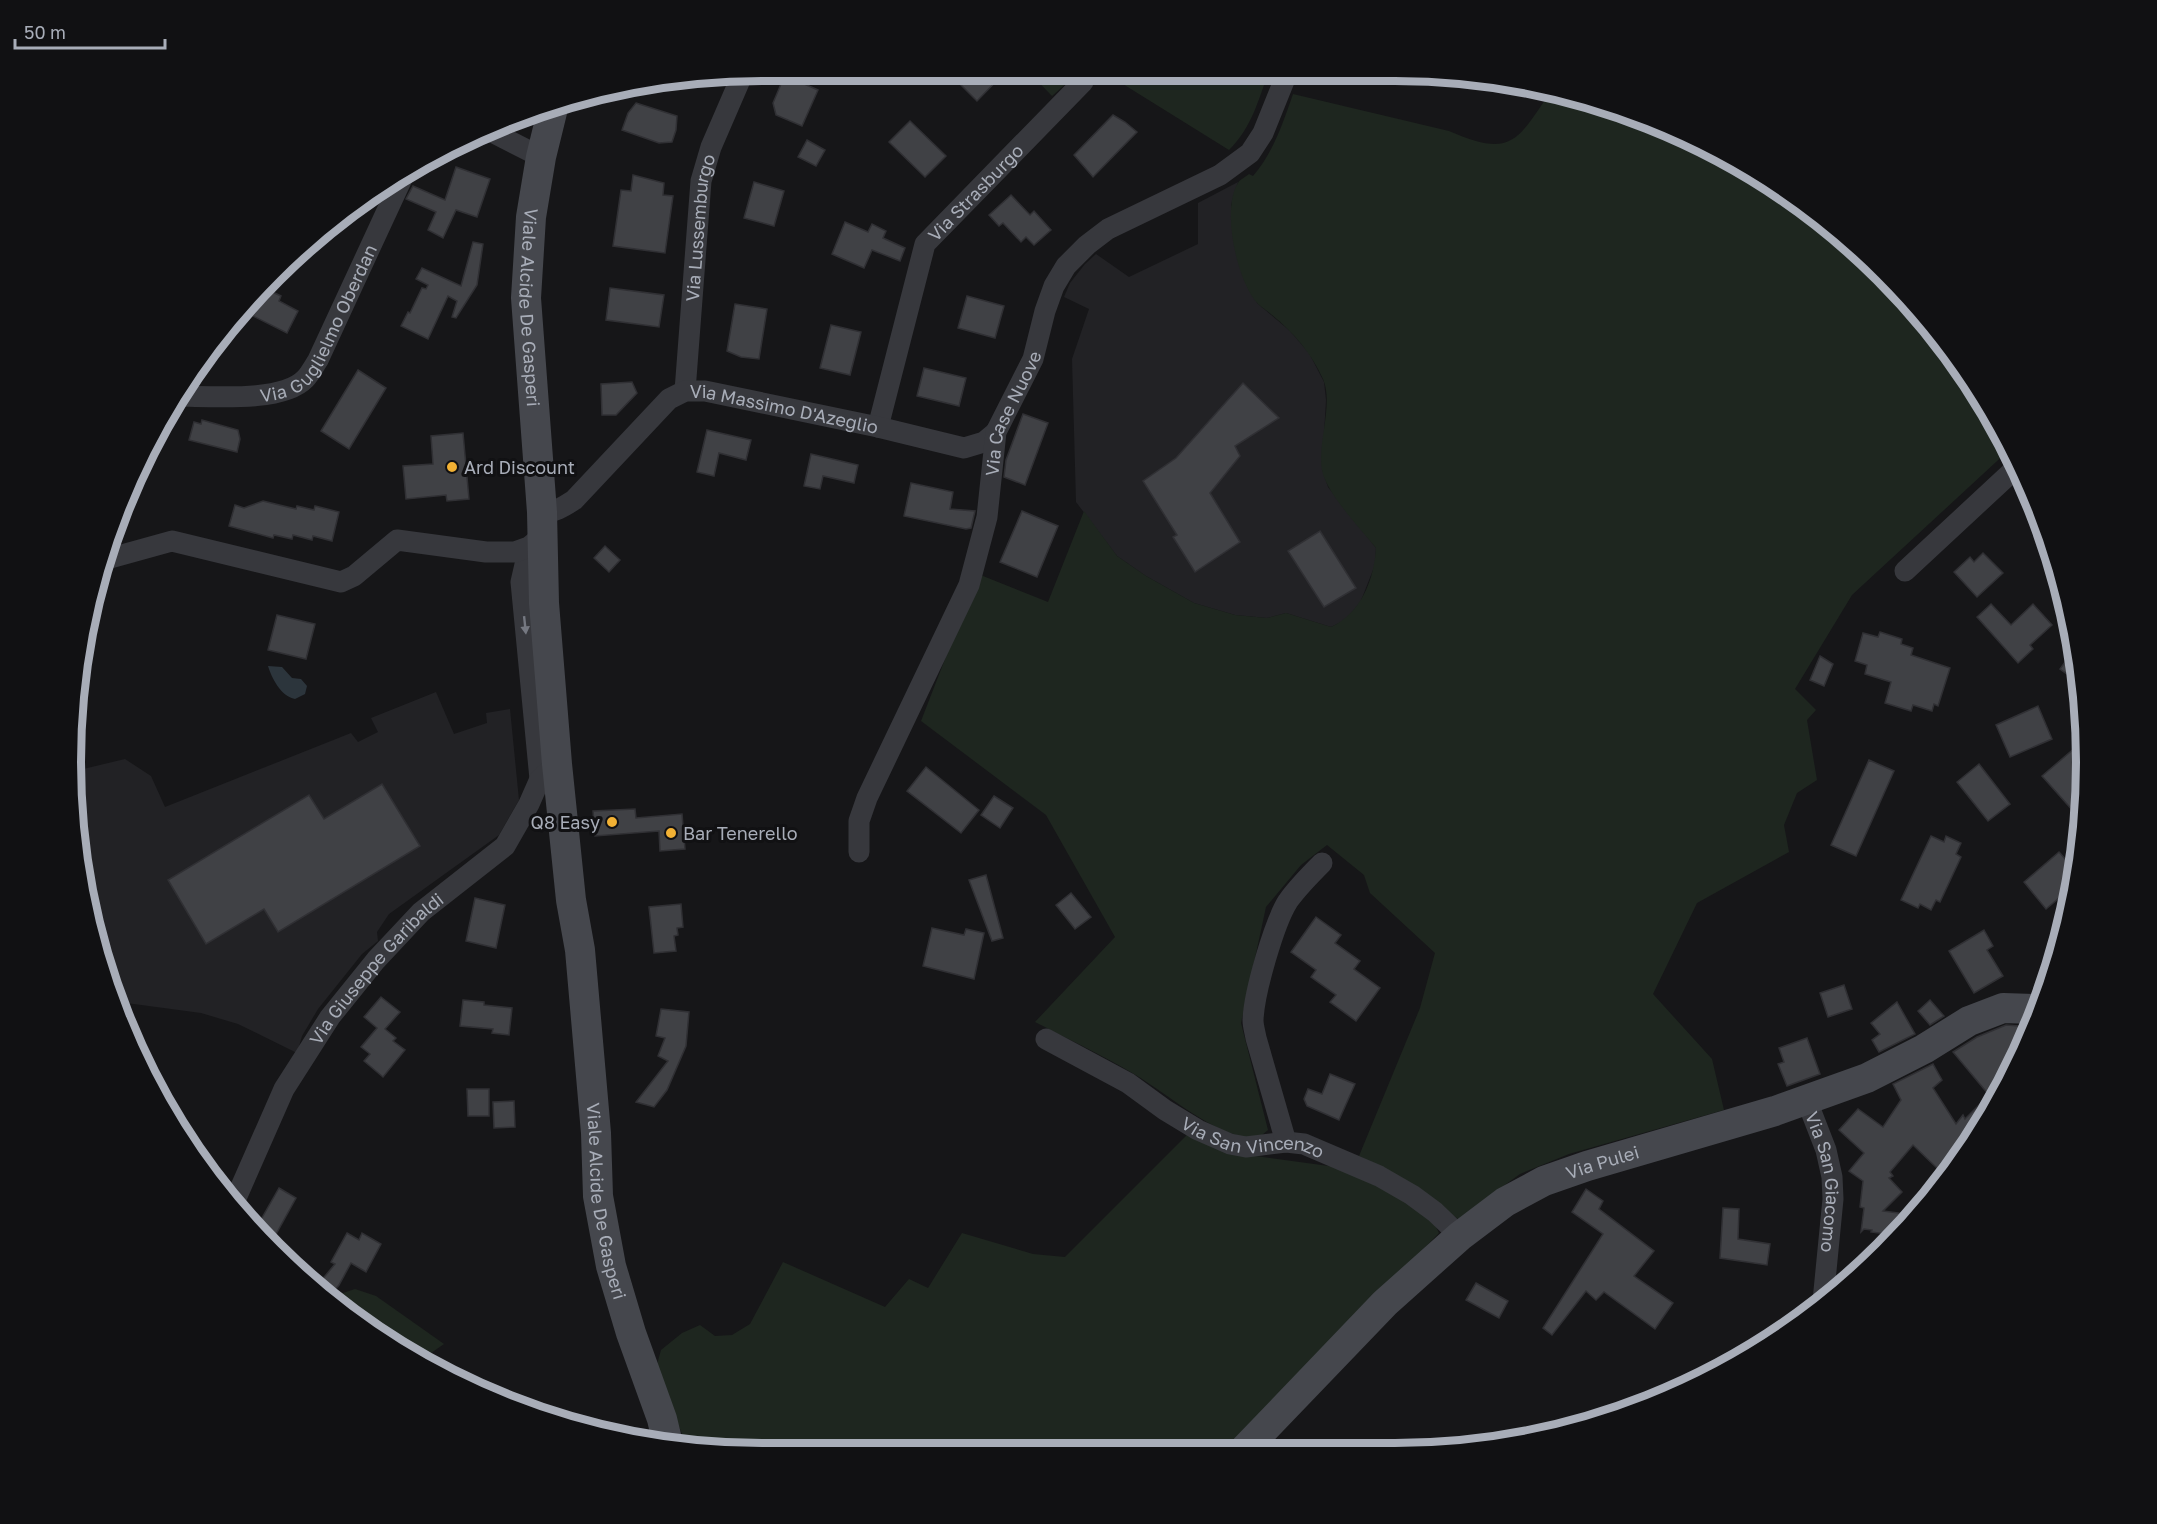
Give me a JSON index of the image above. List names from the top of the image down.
{
  "streets": {
    "main road": ["Viale Alcide De Gasperi", "Via Pulei"],
    "street": [
      "Via Strasburgo",
      "Via Lussemburgo",
      "Via Guglielmo Oberdan",
      "Via Massimo D'Azeglio",
      "Via Case Nuove",
      "Via Giuseppe Garibaldi",
      "Via San Vincenzo",
      "Via San Giacomo"
    ]
  },
  "crossings": [
    ["Via Strasburgo", "Via Massimo D'Azeglio"],
    ["Via Lussemburgo", "Via Massimo D'Azeglio"],
    ["Viale Alcide De Gasperi", "Via Massimo D'Azeglio"],
    ["Via Massimo D'Azeglio", "Via Case Nuove"],
    ["Via San Vincenzo", "Via Pulei"],
    ["Via Pulei", "Via San Giacomo"]
  ],
  "places": ["Ard Discount", "Q8 Easy", "Bar Tenerello"],
  "scale_bar": "50 m"
}
